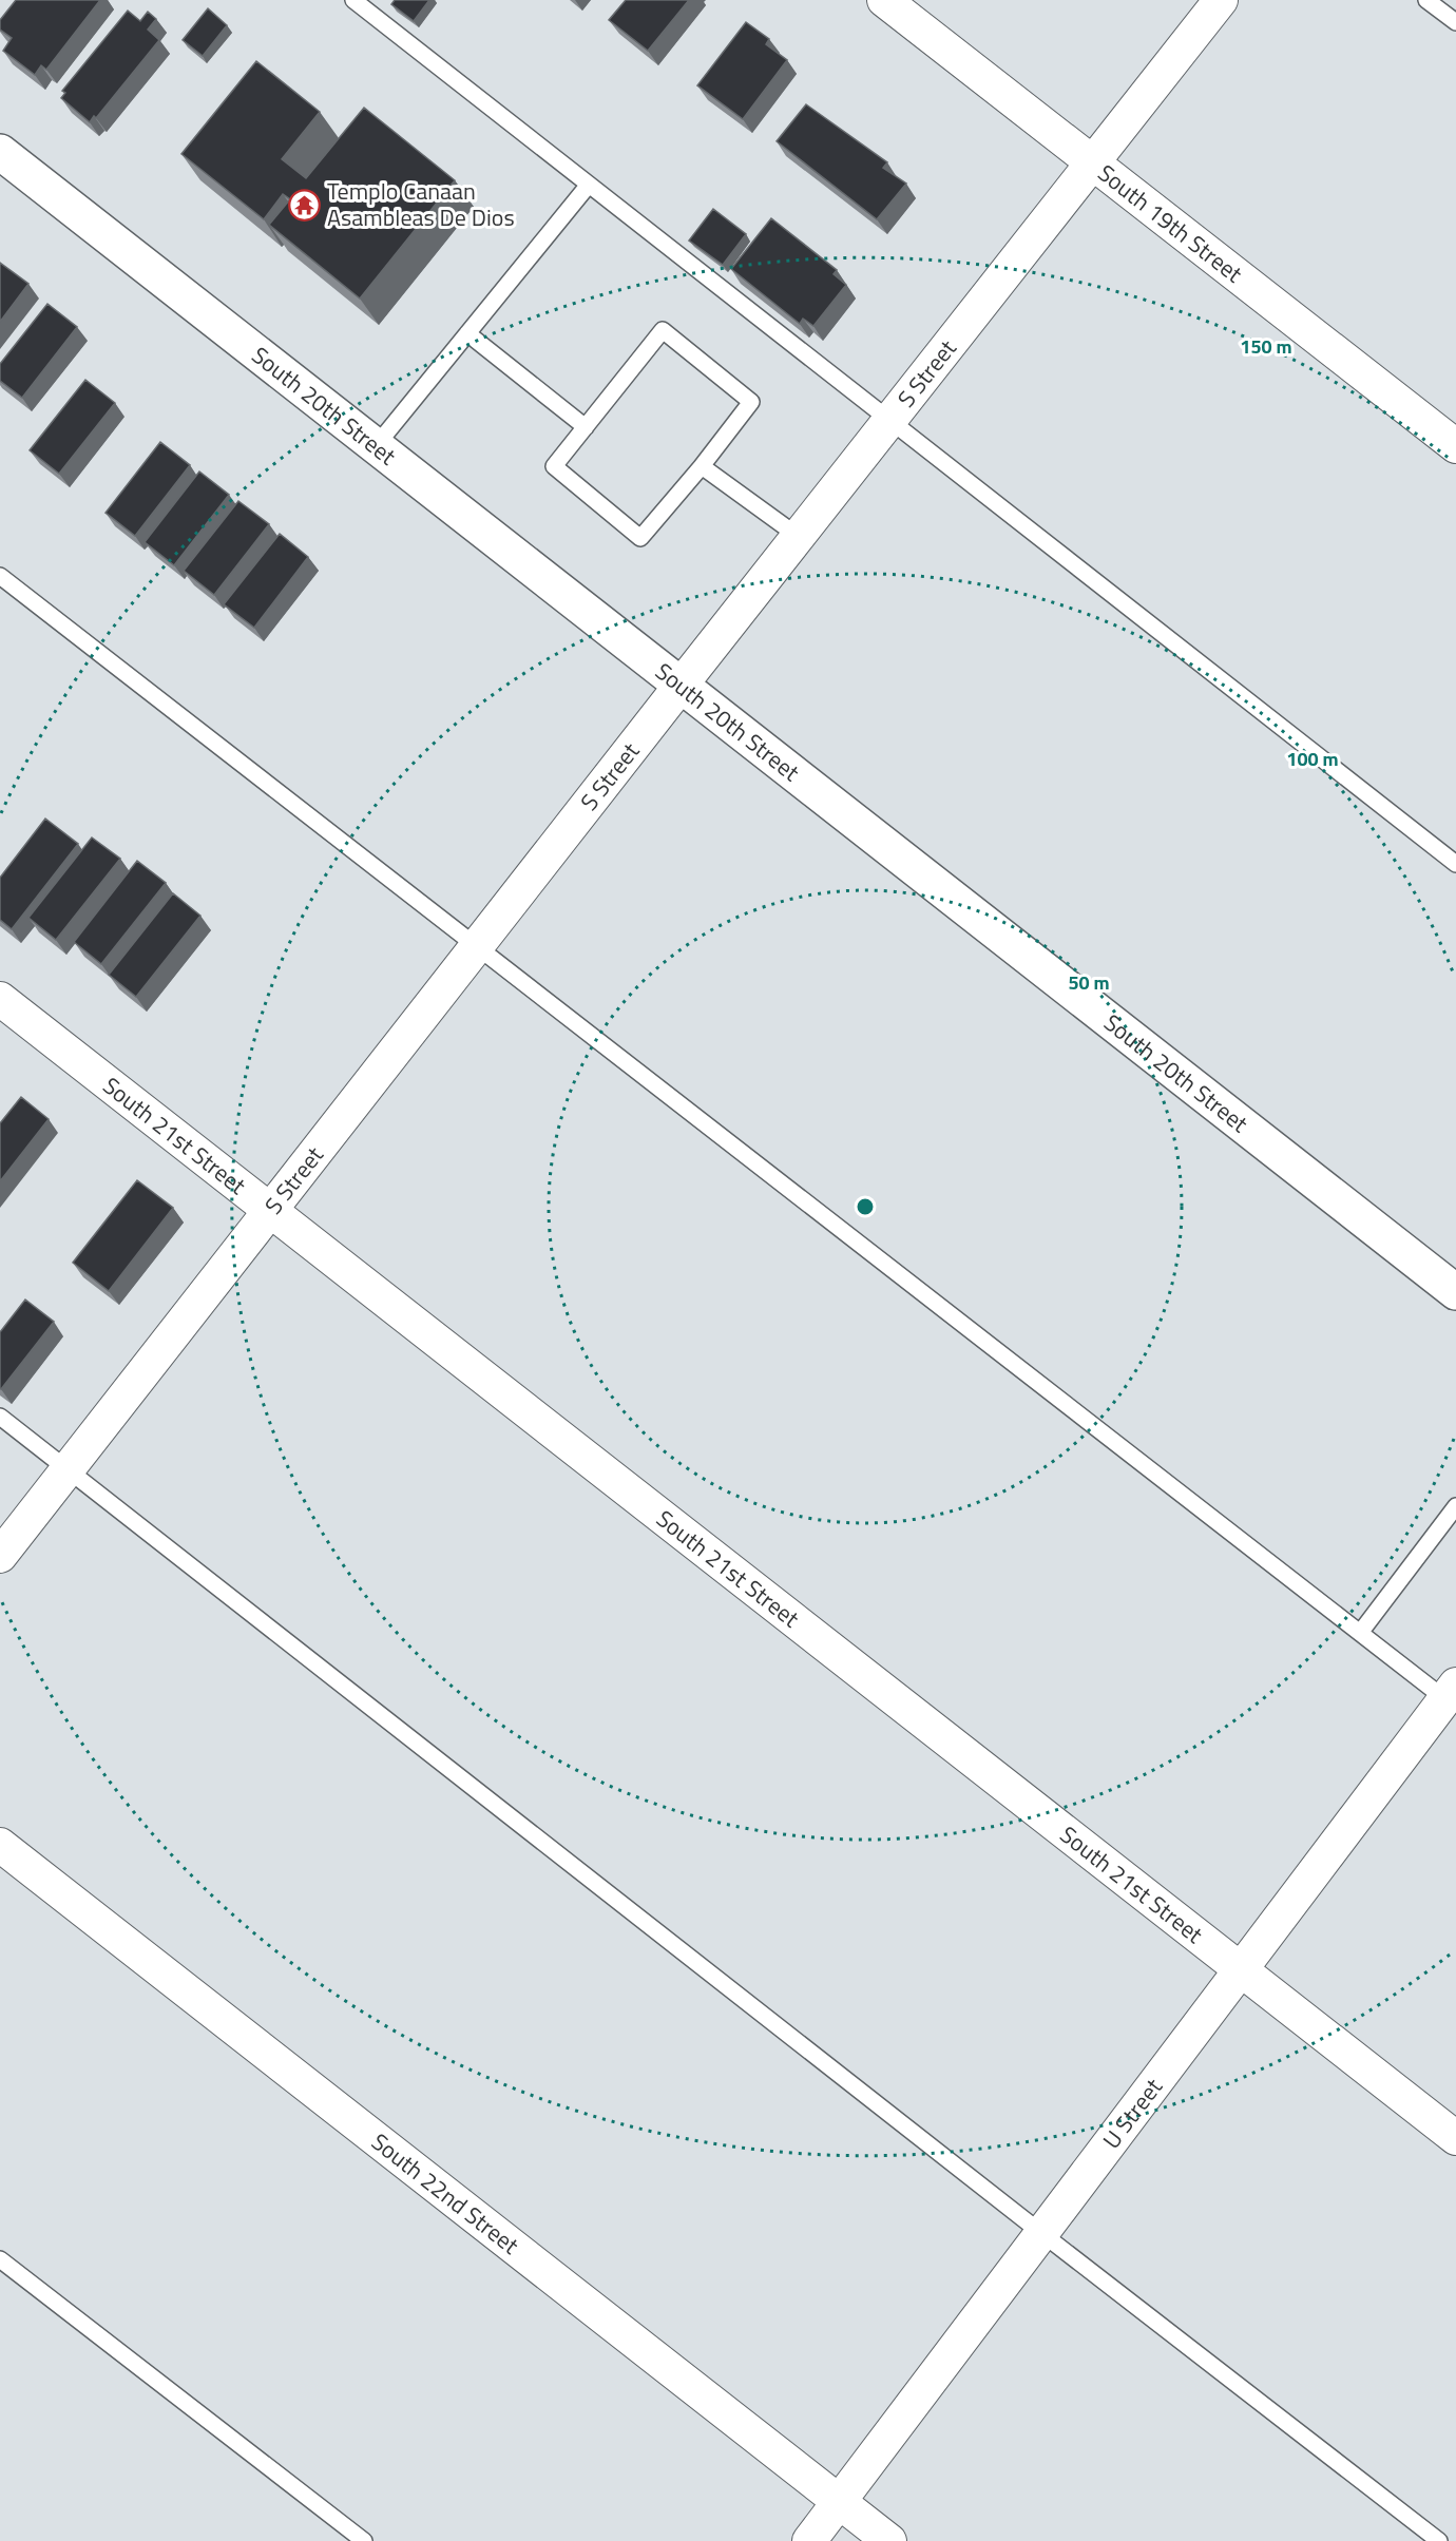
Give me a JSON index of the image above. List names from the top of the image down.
{
  "streets": {
    "street": [
      "South 19th Street",
      "S Street",
      "South 20th Street",
      "South 21st Street",
      "U Street",
      "South 22nd Street"
    ]
  },
  "crossings": [
    ["South 19th Street", "S Street"],
    ["S Street", "South 20th Street"],
    ["S Street", "South 21st Street"],
    ["South 21st Street", "U Street"],
    ["U Street", "South 22nd Street"]
  ],
  "places": {
    "temple": ["Templo Canaan Asambleas De Dios"]
  },
  "rings": ["150 m", "100 m", "50 m"]
}
